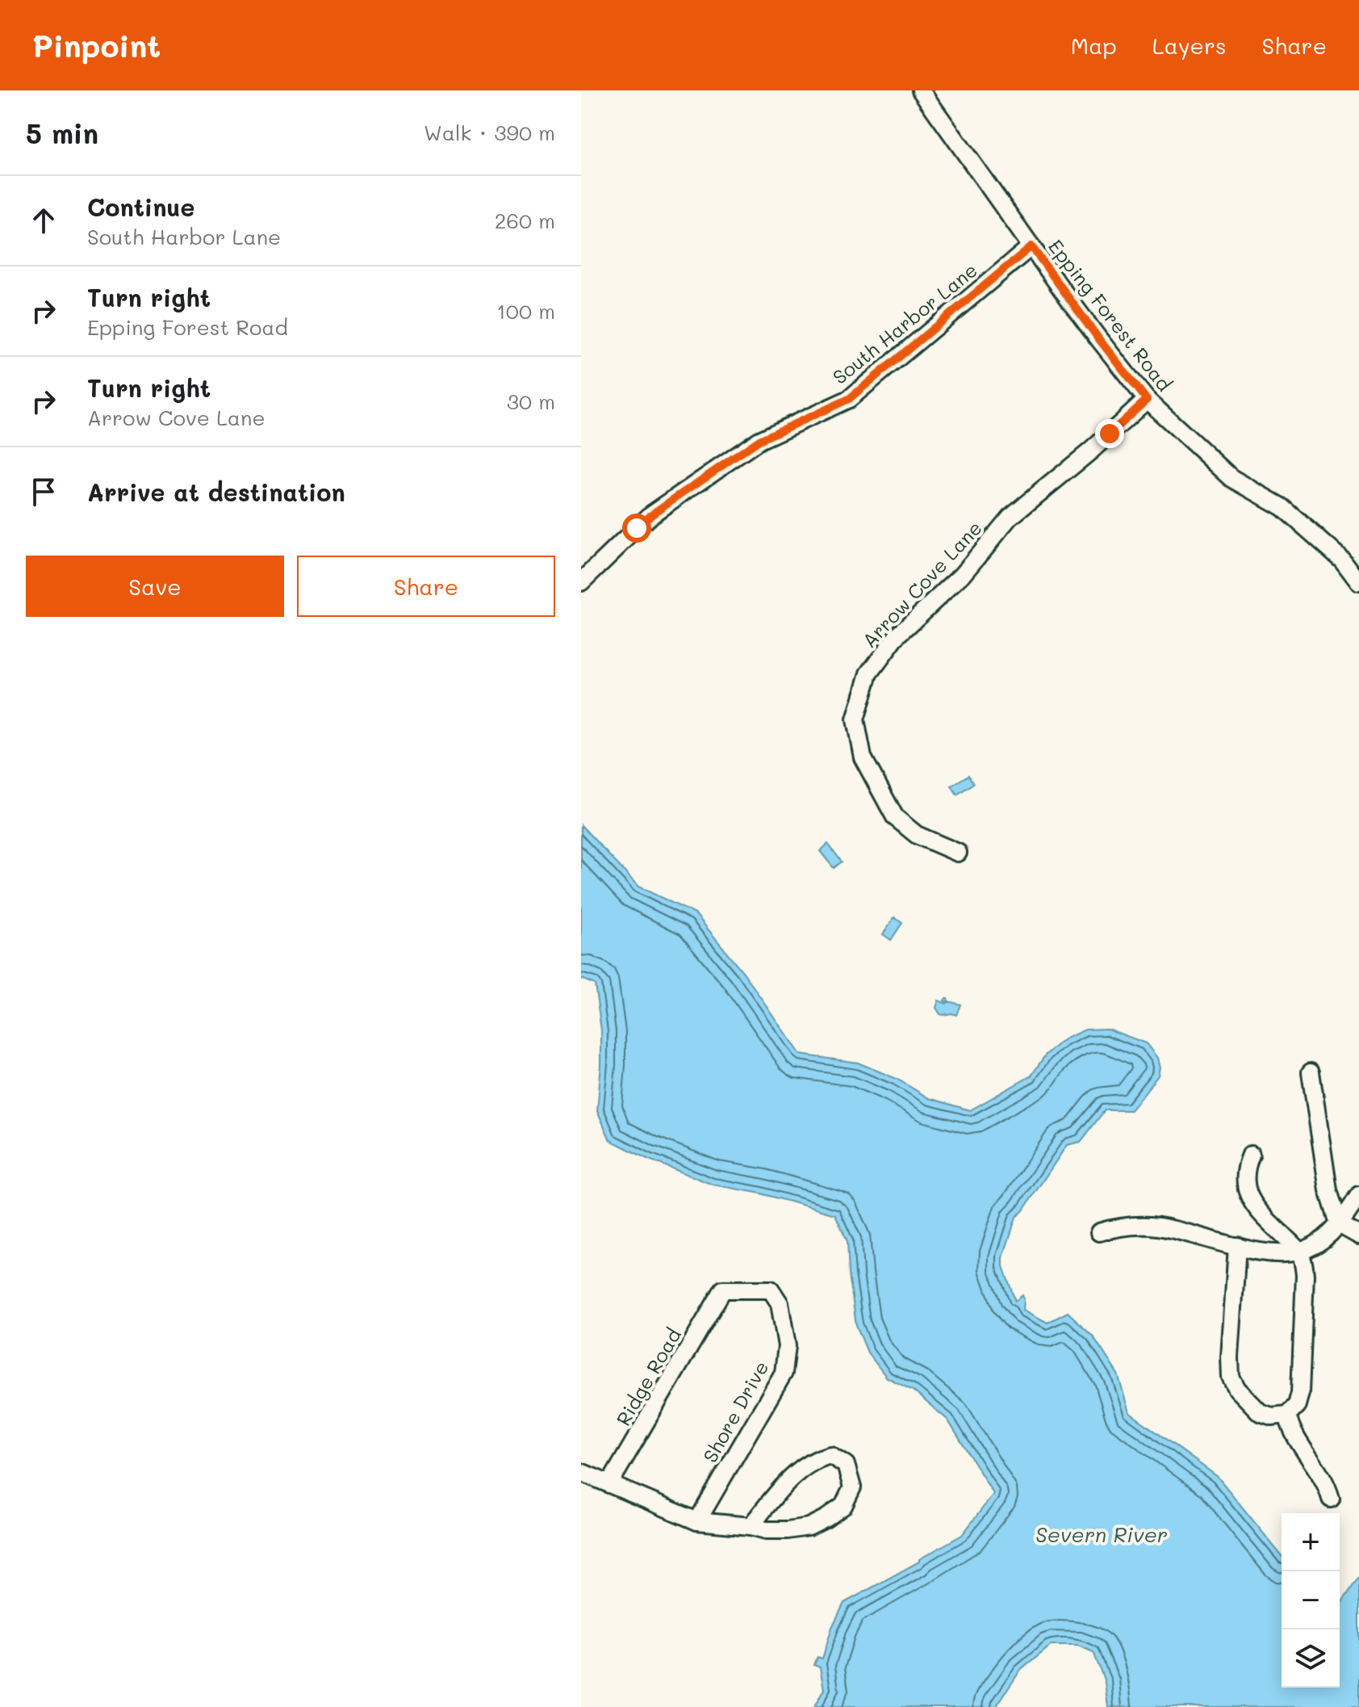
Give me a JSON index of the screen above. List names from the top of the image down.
{
  "streets": {
    "street": [
      "Epping Forest Road",
      "South Harbor Lane",
      "Arrow Cove Lane",
      "Ridge Road",
      "Shore Drive"
    ]
  },
  "crossings": [
    ["Epping Forest Road", "South Harbor Lane"],
    ["Epping Forest Road", "Arrow Cove Lane"],
    ["Ridge Road", "Shore Drive"]
  ],
  "water": ["Severn River"],
  "page": {
    "header": "Pinpoint",
    "nav": ["Map", "Layers", "Share"],
    "heading": ["5 min", "Walk · 390 m"],
    "list": [
      ["Continue", "South Harbor Lane", "260 m"],
      ["Turn right", "Epping Forest Road", "100 m"],
      ["Turn right", "Arrow Cove Lane", "30 m"],
      "Arrive at destination"
    ],
    "buttons": ["Save", "Share"],
    "map_buttons": ["+", "−"]
  }
}
